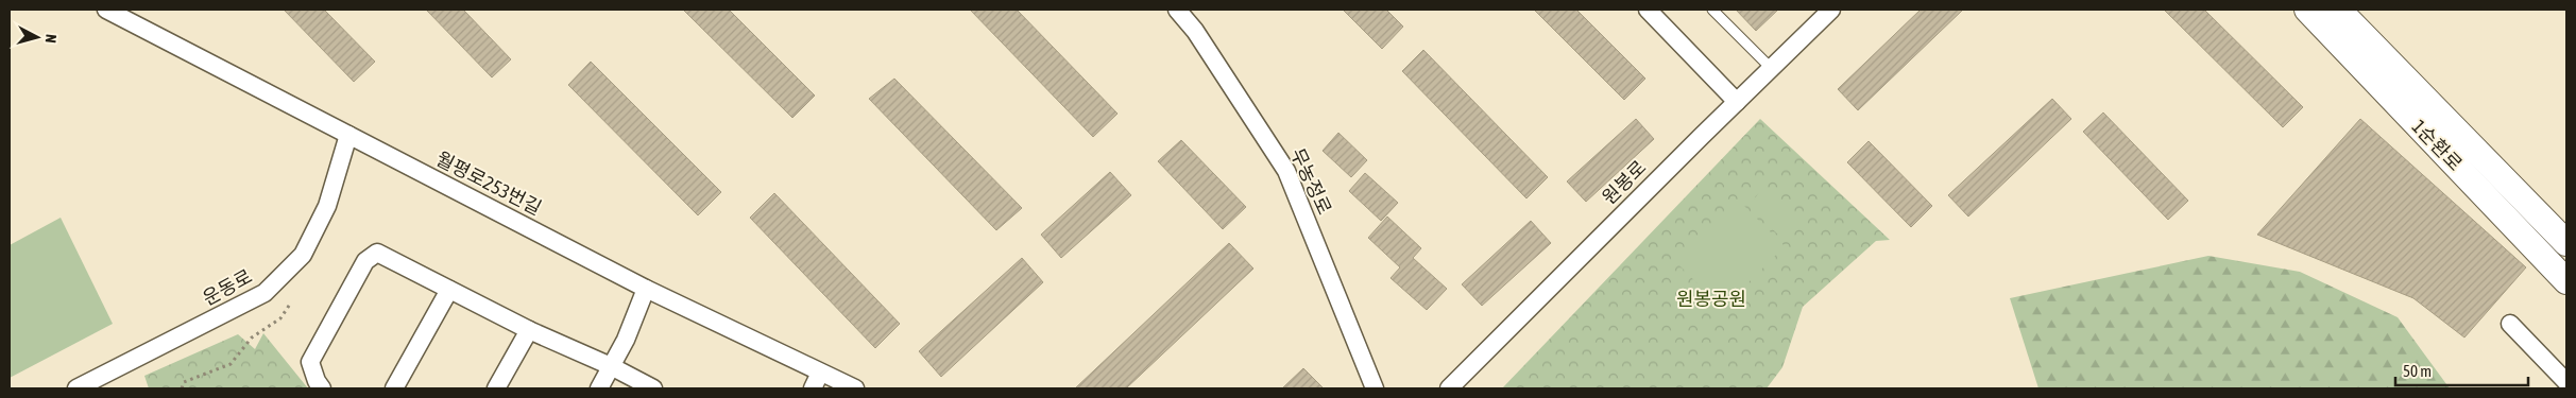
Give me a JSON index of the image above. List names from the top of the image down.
{
  "streets": {
    "street": [
      "1순환로",
      "무농정로",
      "원봉로",
      "월평로253번길",
      "운동로"
    ]
  },
  "crossings": [
    ["월평로253번길", "운동로"]
  ],
  "parks": ["원봉공원"],
  "scale_bar": "50 m",
  "north": "right"
}
